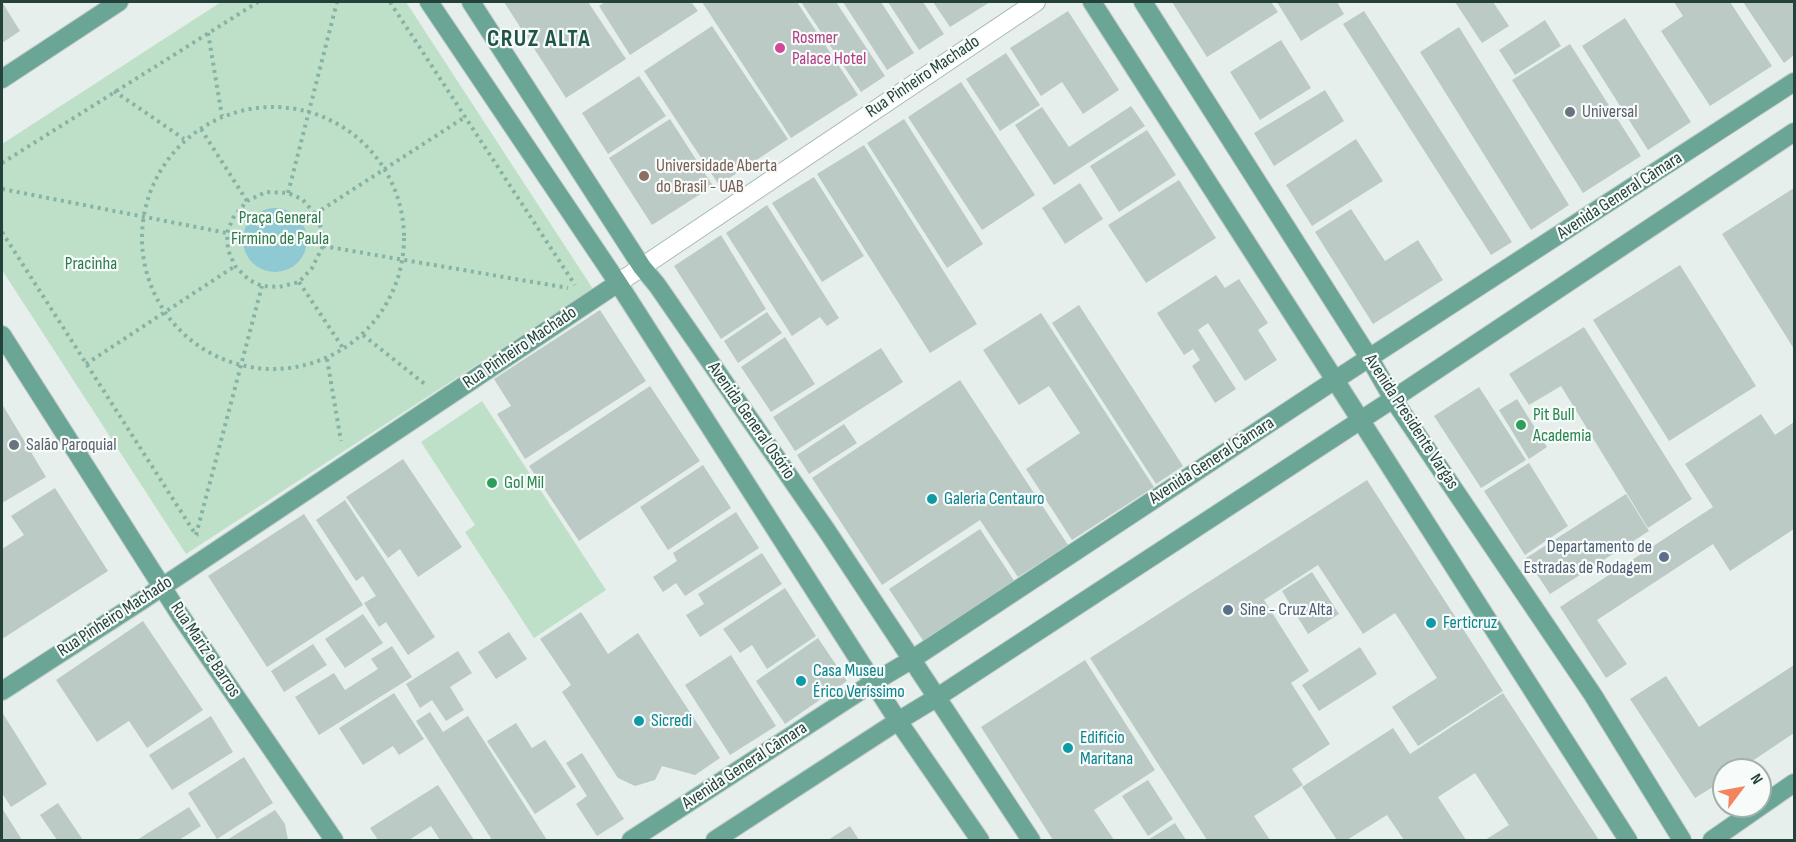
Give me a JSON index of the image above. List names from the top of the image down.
{
  "streets": {
    "main road": [
      "Rua Pinheiro Machado",
      "Avenida General Câmara",
      "Avenida General Osório",
      "Avenida Presidente Vargas",
      "Rua Mariz e Barros"
    ]
  },
  "crossings": [
    ["Rua Pinheiro Machado", "Avenida General Osório"],
    ["Rua Pinheiro Machado", "Rua Mariz e Barros"],
    ["Avenida General Câmara", "Avenida General Osório"],
    ["Avenida General Câmara", "Avenida Presidente Vargas"]
  ],
  "districts": ["CRUZ ALTA"],
  "parks": ["Praça General Firmino de Paula", "Pracinha"],
  "places": [
    "Rosmer Palace Hotel",
    "Universal",
    "Universidade Aberta do Brasil - UAB",
    "Pit Bull Academia",
    "Salão Paroquial",
    "Gol Mil",
    "Galeria Centauro",
    "Departamento de Estradas de Rodagem",
    "Sine - Cruz Alta",
    "Ferticruz",
    "Casa Museu Érico Veríssimo",
    "Sicredi",
    "Edifício Maritana"
  ],
  "north": "top right"
}
